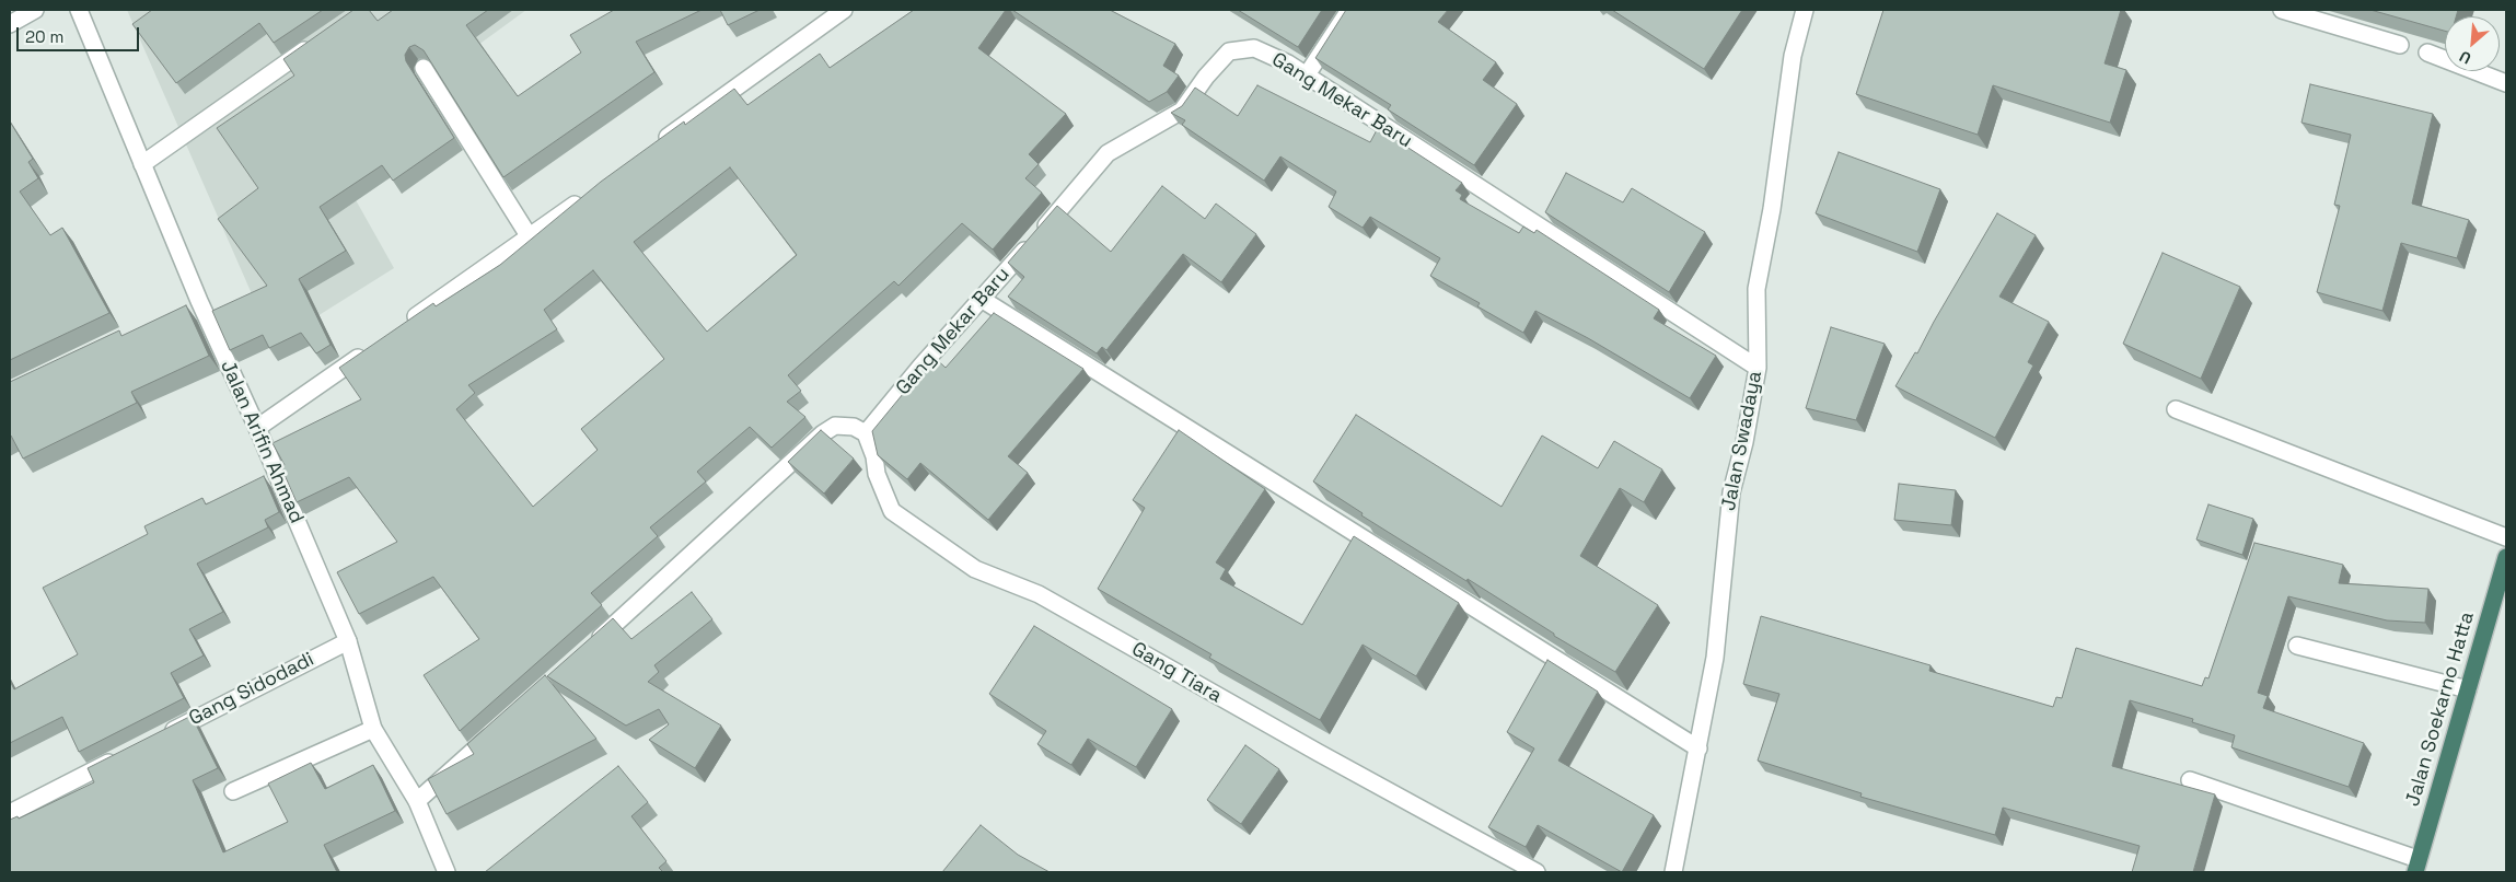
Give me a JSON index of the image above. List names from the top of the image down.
{
  "streets": {
    "highway": ["Jalan Soekarno Hatta"],
    "street": [
      "Gang Mekar Baru",
      "Jalan Swadaya",
      "Jalan Arifin Ahmad",
      "Gang Tiara",
      "Gang Sidodadi"
    ]
  },
  "crossings": [
    ["Gang Mekar Baru", "Jalan Swadaya"],
    ["Gang Mekar Baru", "Gang Tiara"],
    ["Jalan Arifin Ahmad", "Gang Sidodadi"]
  ],
  "scale_bar": "20 m",
  "north": "bottom left"
}
